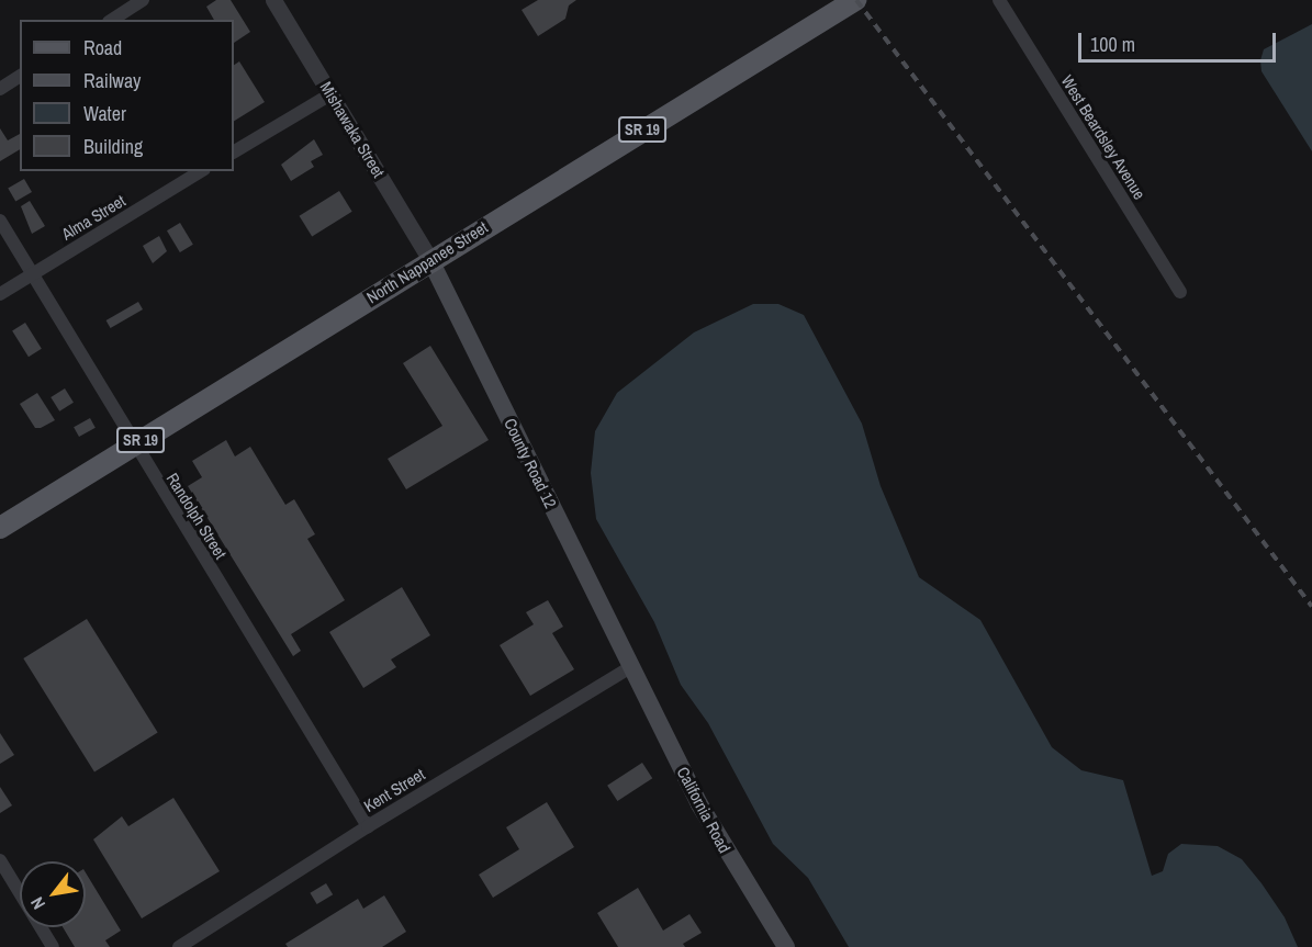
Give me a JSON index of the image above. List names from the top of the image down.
{
  "streets": {
    "main road": [
      "SR 19",
      "North Nappanee Street",
      "County Road 12",
      "California Road"
    ],
    "street": [
      "Mishawaka Street",
      "West Beardsley Avenue",
      "Alma Street",
      "Randolph Street",
      "Kent Street"
    ]
  },
  "crossings": [
    ["Mishawaka Street", "North Nappanee Street"],
    ["Mishawaka Street", "County Road 12"],
    ["Alma Street", "Randolph Street"],
    ["North Nappanee Street", "County Road 12"],
    ["North Nappanee Street", "Randolph Street"],
    ["County Road 12", "Kent Street"],
    ["County Road 12", "California Road"],
    ["Randolph Street", "Kent Street"],
    ["Kent Street", "California Road"]
  ],
  "legend": [
    "Road",
    "Railway",
    "Water",
    "Building"
  ],
  "scale_bar": "100 m",
  "north": "bottom left"
}
